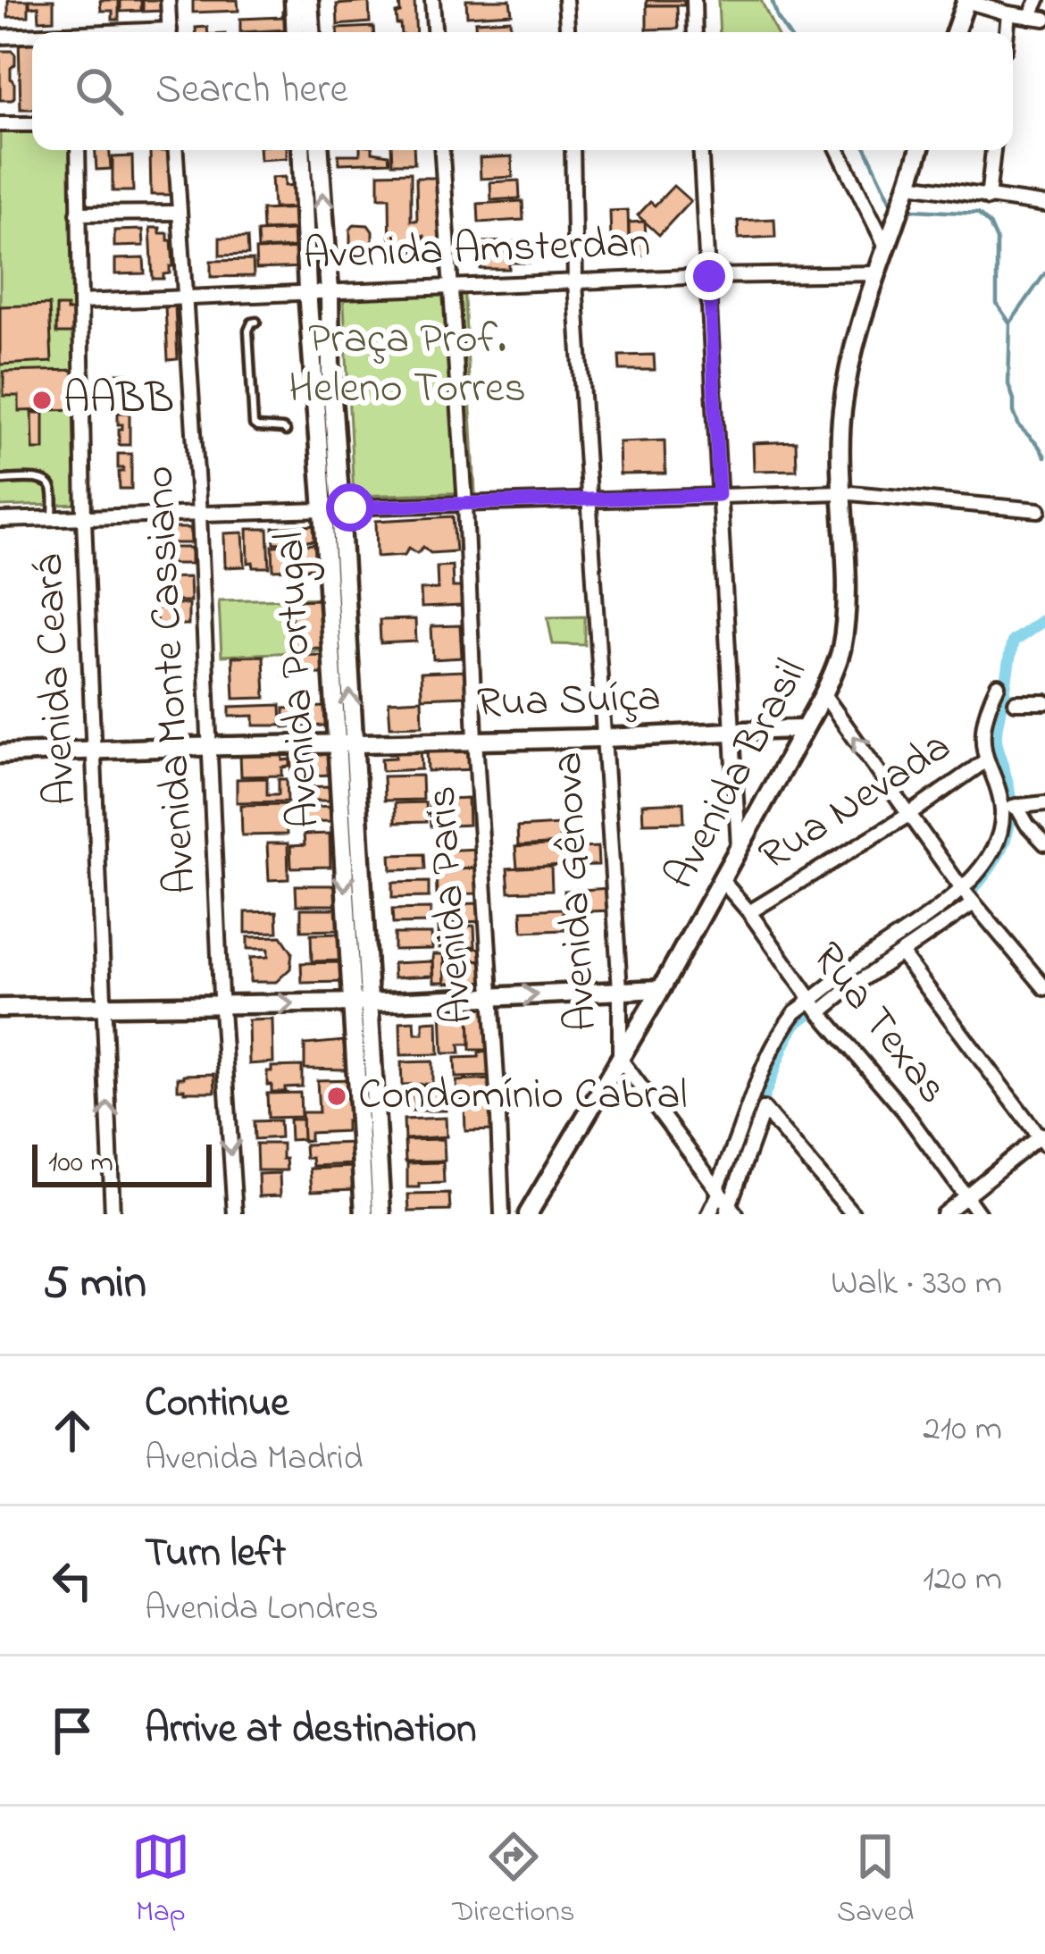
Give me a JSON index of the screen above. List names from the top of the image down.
{
  "streets": {
    "street": [
      "Avenida Amsterdan",
      "Avenida Ceará",
      "Avenida Monte Cassiano",
      "Avenida Portugal",
      "Rua Suíça",
      "Avenida Brasil",
      "Rua Nevada",
      "Avenida Gênova",
      "Avenida Paris",
      "Rua Texas"
    ]
  },
  "crossings": [
    ["Avenida Amsterdan", "Avenida Ceará"],
    ["Avenida Amsterdan", "Avenida Monte Cassiano"],
    ["Avenida Amsterdan", "Avenida Portugal"],
    ["Avenida Amsterdan", "Avenida Brasil"],
    ["Avenida Amsterdan", "Avenida Gênova"],
    ["Avenida Amsterdan", "Avenida Paris"],
    ["Avenida Ceará", "Rua Suíça"],
    ["Avenida Monte Cassiano", "Rua Suíça"],
    ["Avenida Portugal", "Rua Suíça"],
    ["Rua Suíça", "Avenida Brasil"],
    ["Rua Suíça", "Avenida Gênova"],
    ["Rua Suíça", "Avenida Paris"],
    ["Avenida Brasil", "Avenida Gênova"],
    ["Avenida Brasil", "Rua Texas"],
    ["Rua Nevada", "Rua Texas"]
  ],
  "parks": ["Praça Prof. Heleno Torres"],
  "places": ["AABB", "Condomínio Cabral"],
  "scale_bar": "100 m",
  "page": {
    "search": "Search here",
    "scale": "100 m",
    "heading": ["5 min", "Walk · 330 m"],
    "list": [
      ["Continue", "Avenida Madrid", "210 m"],
      ["Turn left", "Avenida Londres", "120 m"],
      "Arrive at destination"
    ],
    "nav": ["Map", "Directions", "Saved"]
  }
}
